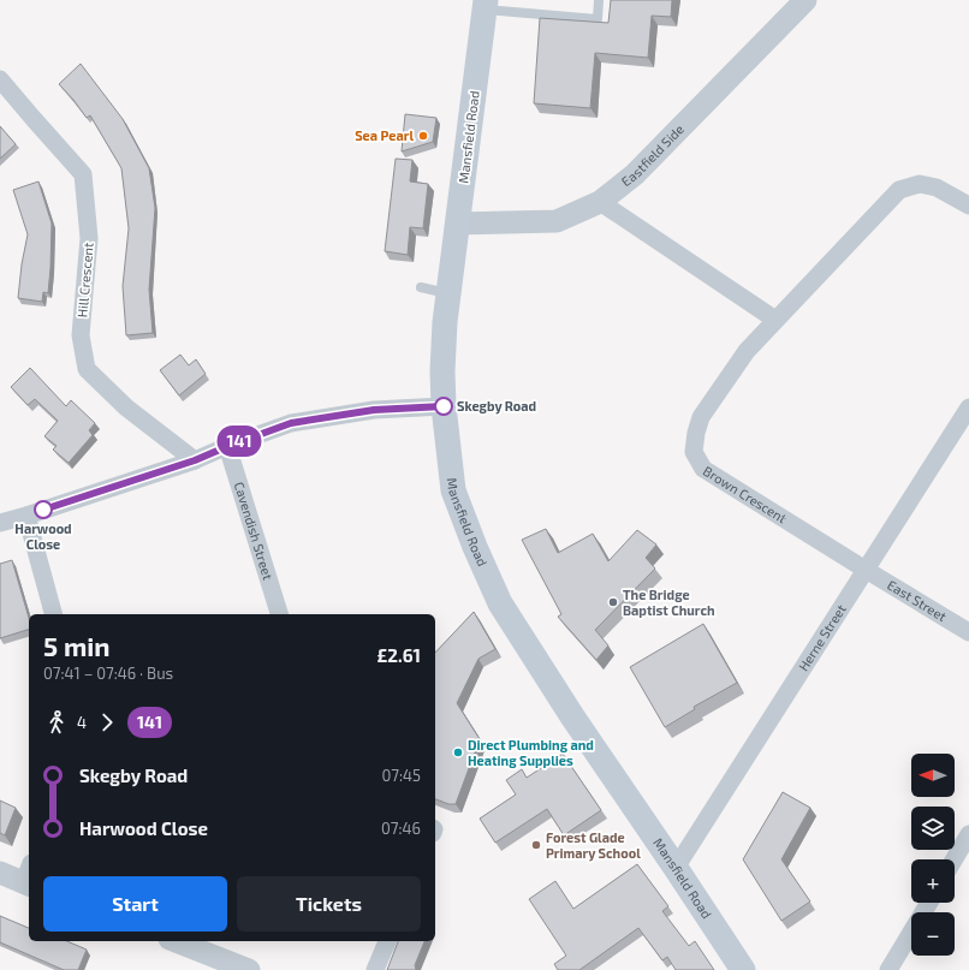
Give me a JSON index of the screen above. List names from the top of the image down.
{
  "streets": {
    "main road": ["Mansfield Road"],
    "street": [
      "Eastfield Side",
      "Hill Crescent",
      "Brown Crescent",
      "Cavendish Street",
      "East Street",
      "Herne Street"
    ]
  },
  "crossings": [
    ["Mansfield Road", "Eastfield Side"],
    ["Mansfield Road", "Herne Street"],
    ["Brown Crescent", "East Street"],
    ["Brown Crescent", "Herne Street"],
    ["East Street", "Herne Street"]
  ],
  "places": [
    "Sea Pearl",
    "Skegby Road",
    "Harwood Close",
    "The Bridge Baptist Church",
    "Direct Plumbing and Heating Supplies",
    "Forest Glade Primary School"
  ],
  "lines": ["bus line 141"],
  "north": "left",
  "page": {
    "on_map": "141",
    "heading": ["5 min", "07:41 – 07:46 · Bus", "£2.61"],
    "legs": ["4", "141"],
    "list": [
      {
        "name": "Skegby Road",
        "value": "07:45"
      },
      {
        "name": "Harwood Close",
        "value": "07:46"
      }
    ],
    "map_buttons": ["+", "−"],
    "buttons": ["Start", "Tickets"]
  }
}
